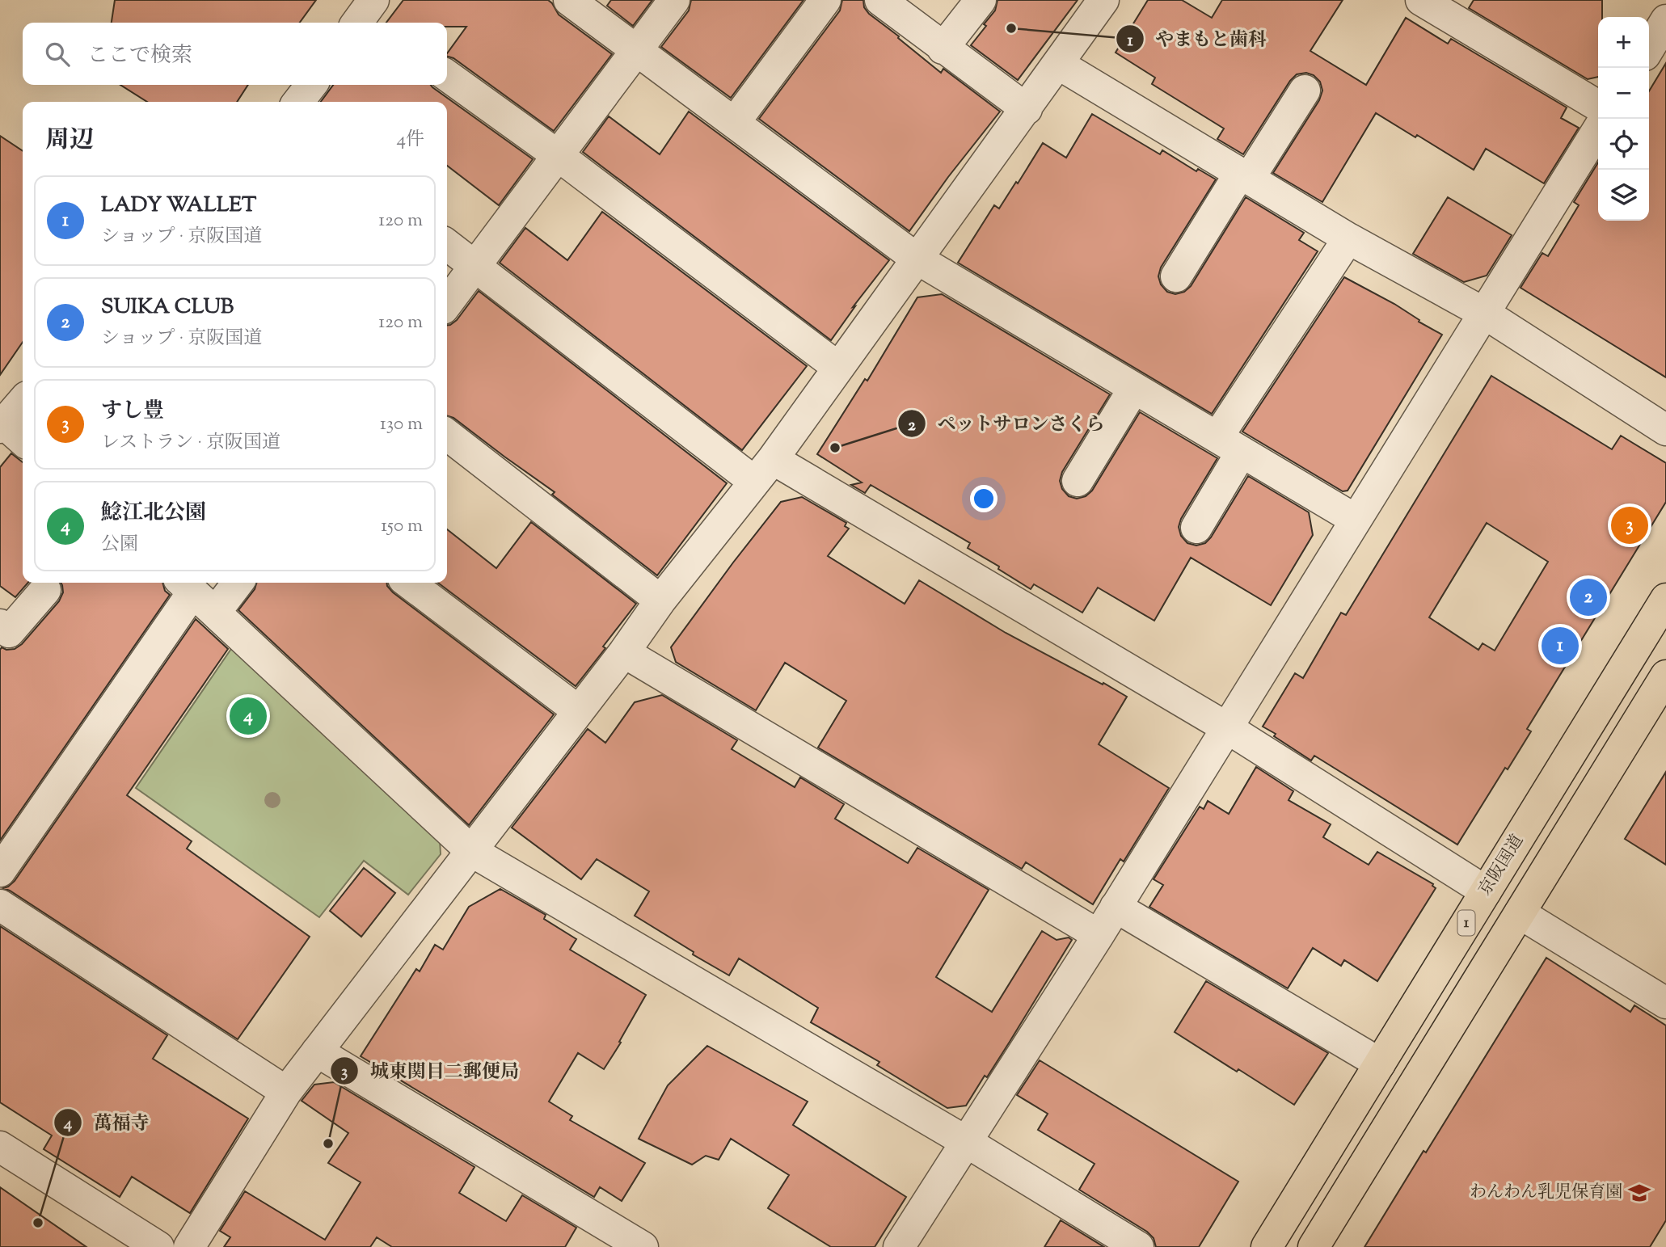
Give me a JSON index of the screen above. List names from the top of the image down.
{
  "streets": {
    "highway": ["京阪国道", "1"]
  },
  "places": {
    "other": [
      "やまもと歯科",
      "ペットサロンさくら",
      "城東関目二郵便局",
      "萬福寺"
    ],
    "school or university": ["わんわん乳児保育園"]
  },
  "page": {
    "map_buttons": ["+", "−"],
    "search": "ここで検索",
    "heading": ["周辺", "4件"],
    "list": [
      {
        "mark": "1",
        "name": "LADY WALLET",
        "note": "ショップ · 京阪国道",
        "value": "120 m"
      },
      {
        "mark": "2",
        "name": "SUIKA CLUB",
        "note": "ショップ · 京阪国道",
        "value": "120 m"
      },
      {
        "mark": "3",
        "name": "すし豊",
        "note": "レストラン · 京阪国道",
        "value": "130 m"
      },
      {
        "mark": "4",
        "name": "鯰江北公園",
        "note": "公園",
        "value": "150 m"
      }
    ],
    "pins": [
      "3",
      "2",
      "1",
      "4"
    ]
  }
}
